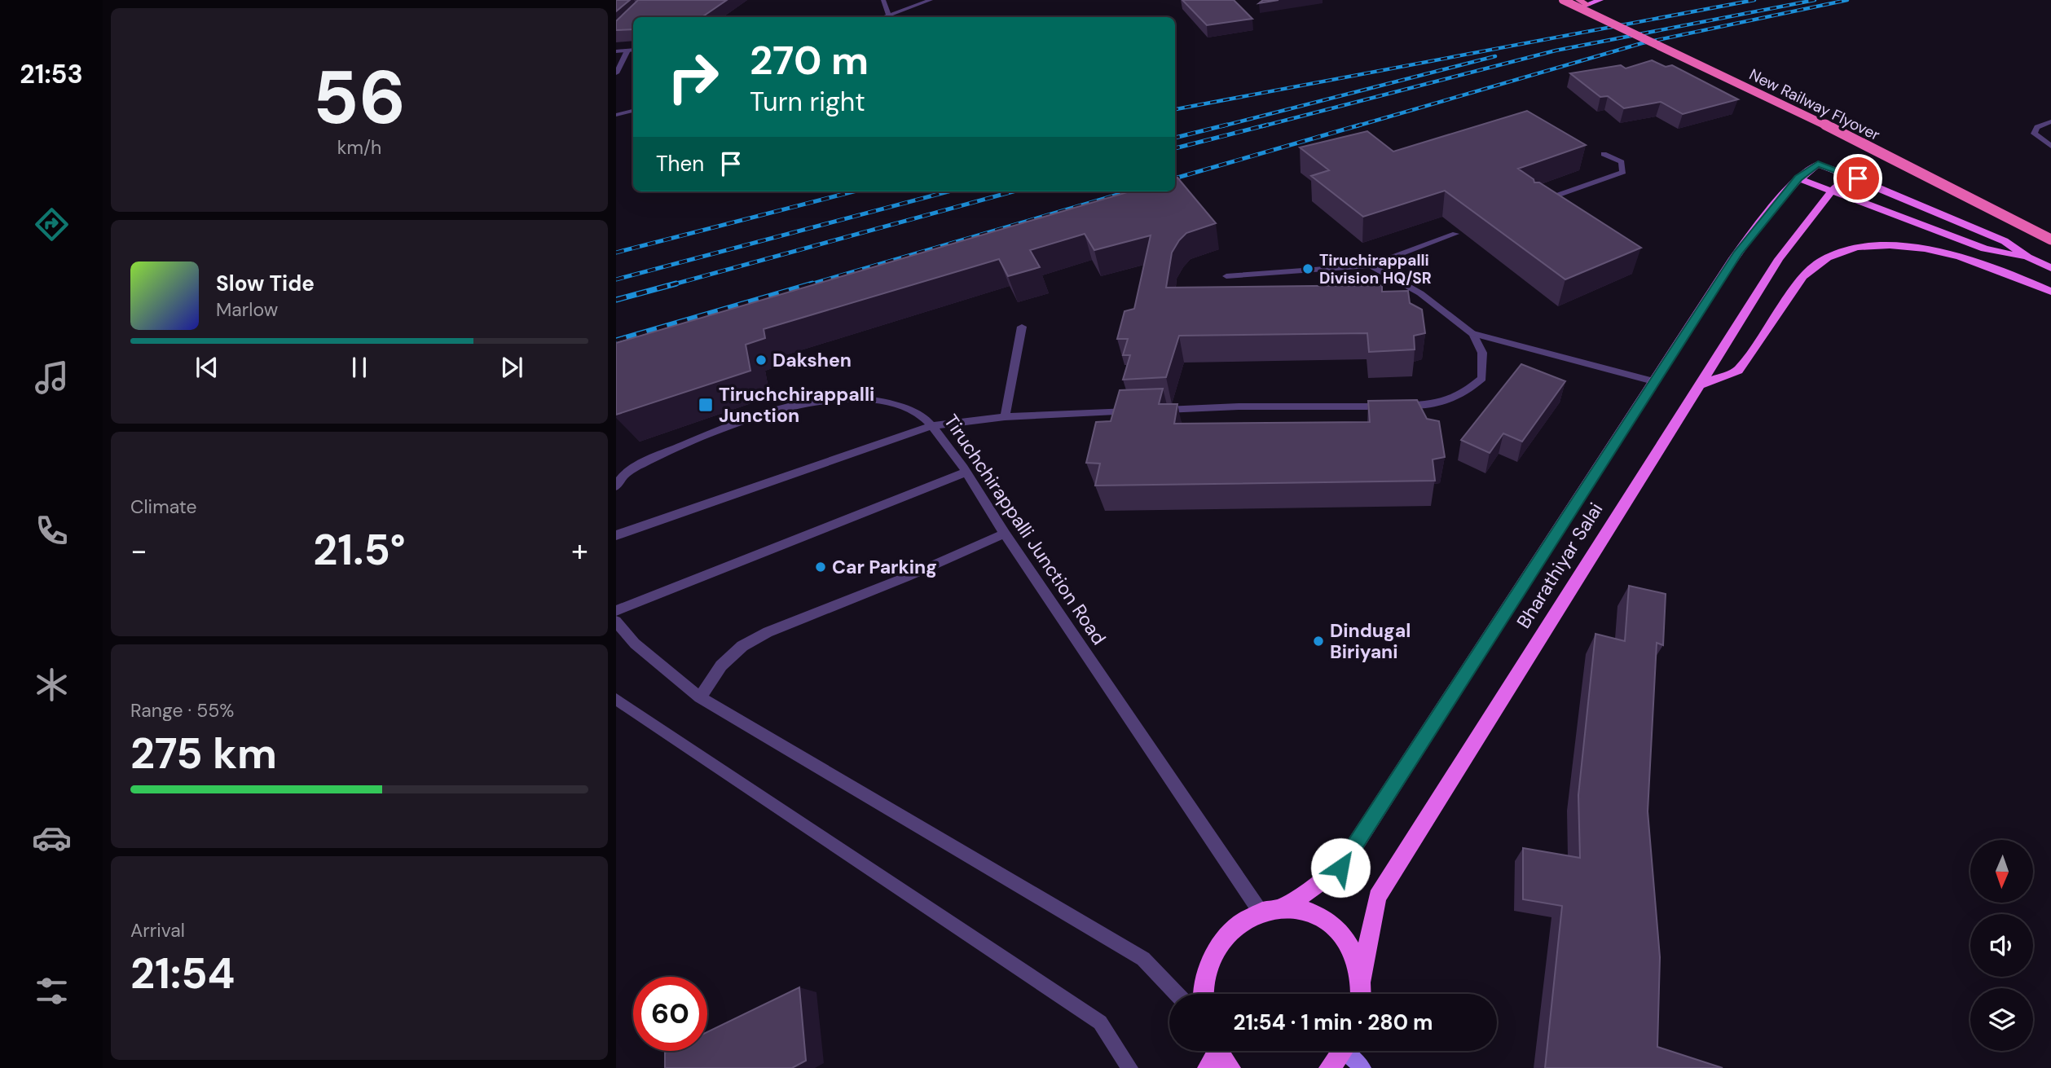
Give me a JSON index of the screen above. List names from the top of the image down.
{
  "streets": {
    "highway": ["New Railway Flyover"],
    "main road": ["Bharathiyar Salai"],
    "street": ["Tiruchchirappalli Junction Road"]
  },
  "places": {
    "other": [
      "Tiruchirappalli Division HQ/SR",
      "Dakshen",
      "Car Parking",
      "Dindugal Biriyani"
    ],
    "transit": ["Tiruchchirappalli Junction"]
  },
  "north": "bottom",
  "page": {
    "tabs": "21:53",
    "tile": [
      ["56", "km/h"],
      "Climate",
      ["Range · 55%", "275 km"],
      ["Arrival", "21:54"]
    ],
    "turn": ["270 m", "Turn right"],
    "then": "Then",
    "song": ["Slow Tide", "Marlow"],
    "heat": ["−", "21.5°", "+"],
    "limit": "60",
    "trip": "21:54 · 1 min · 280 m"
  }
}
